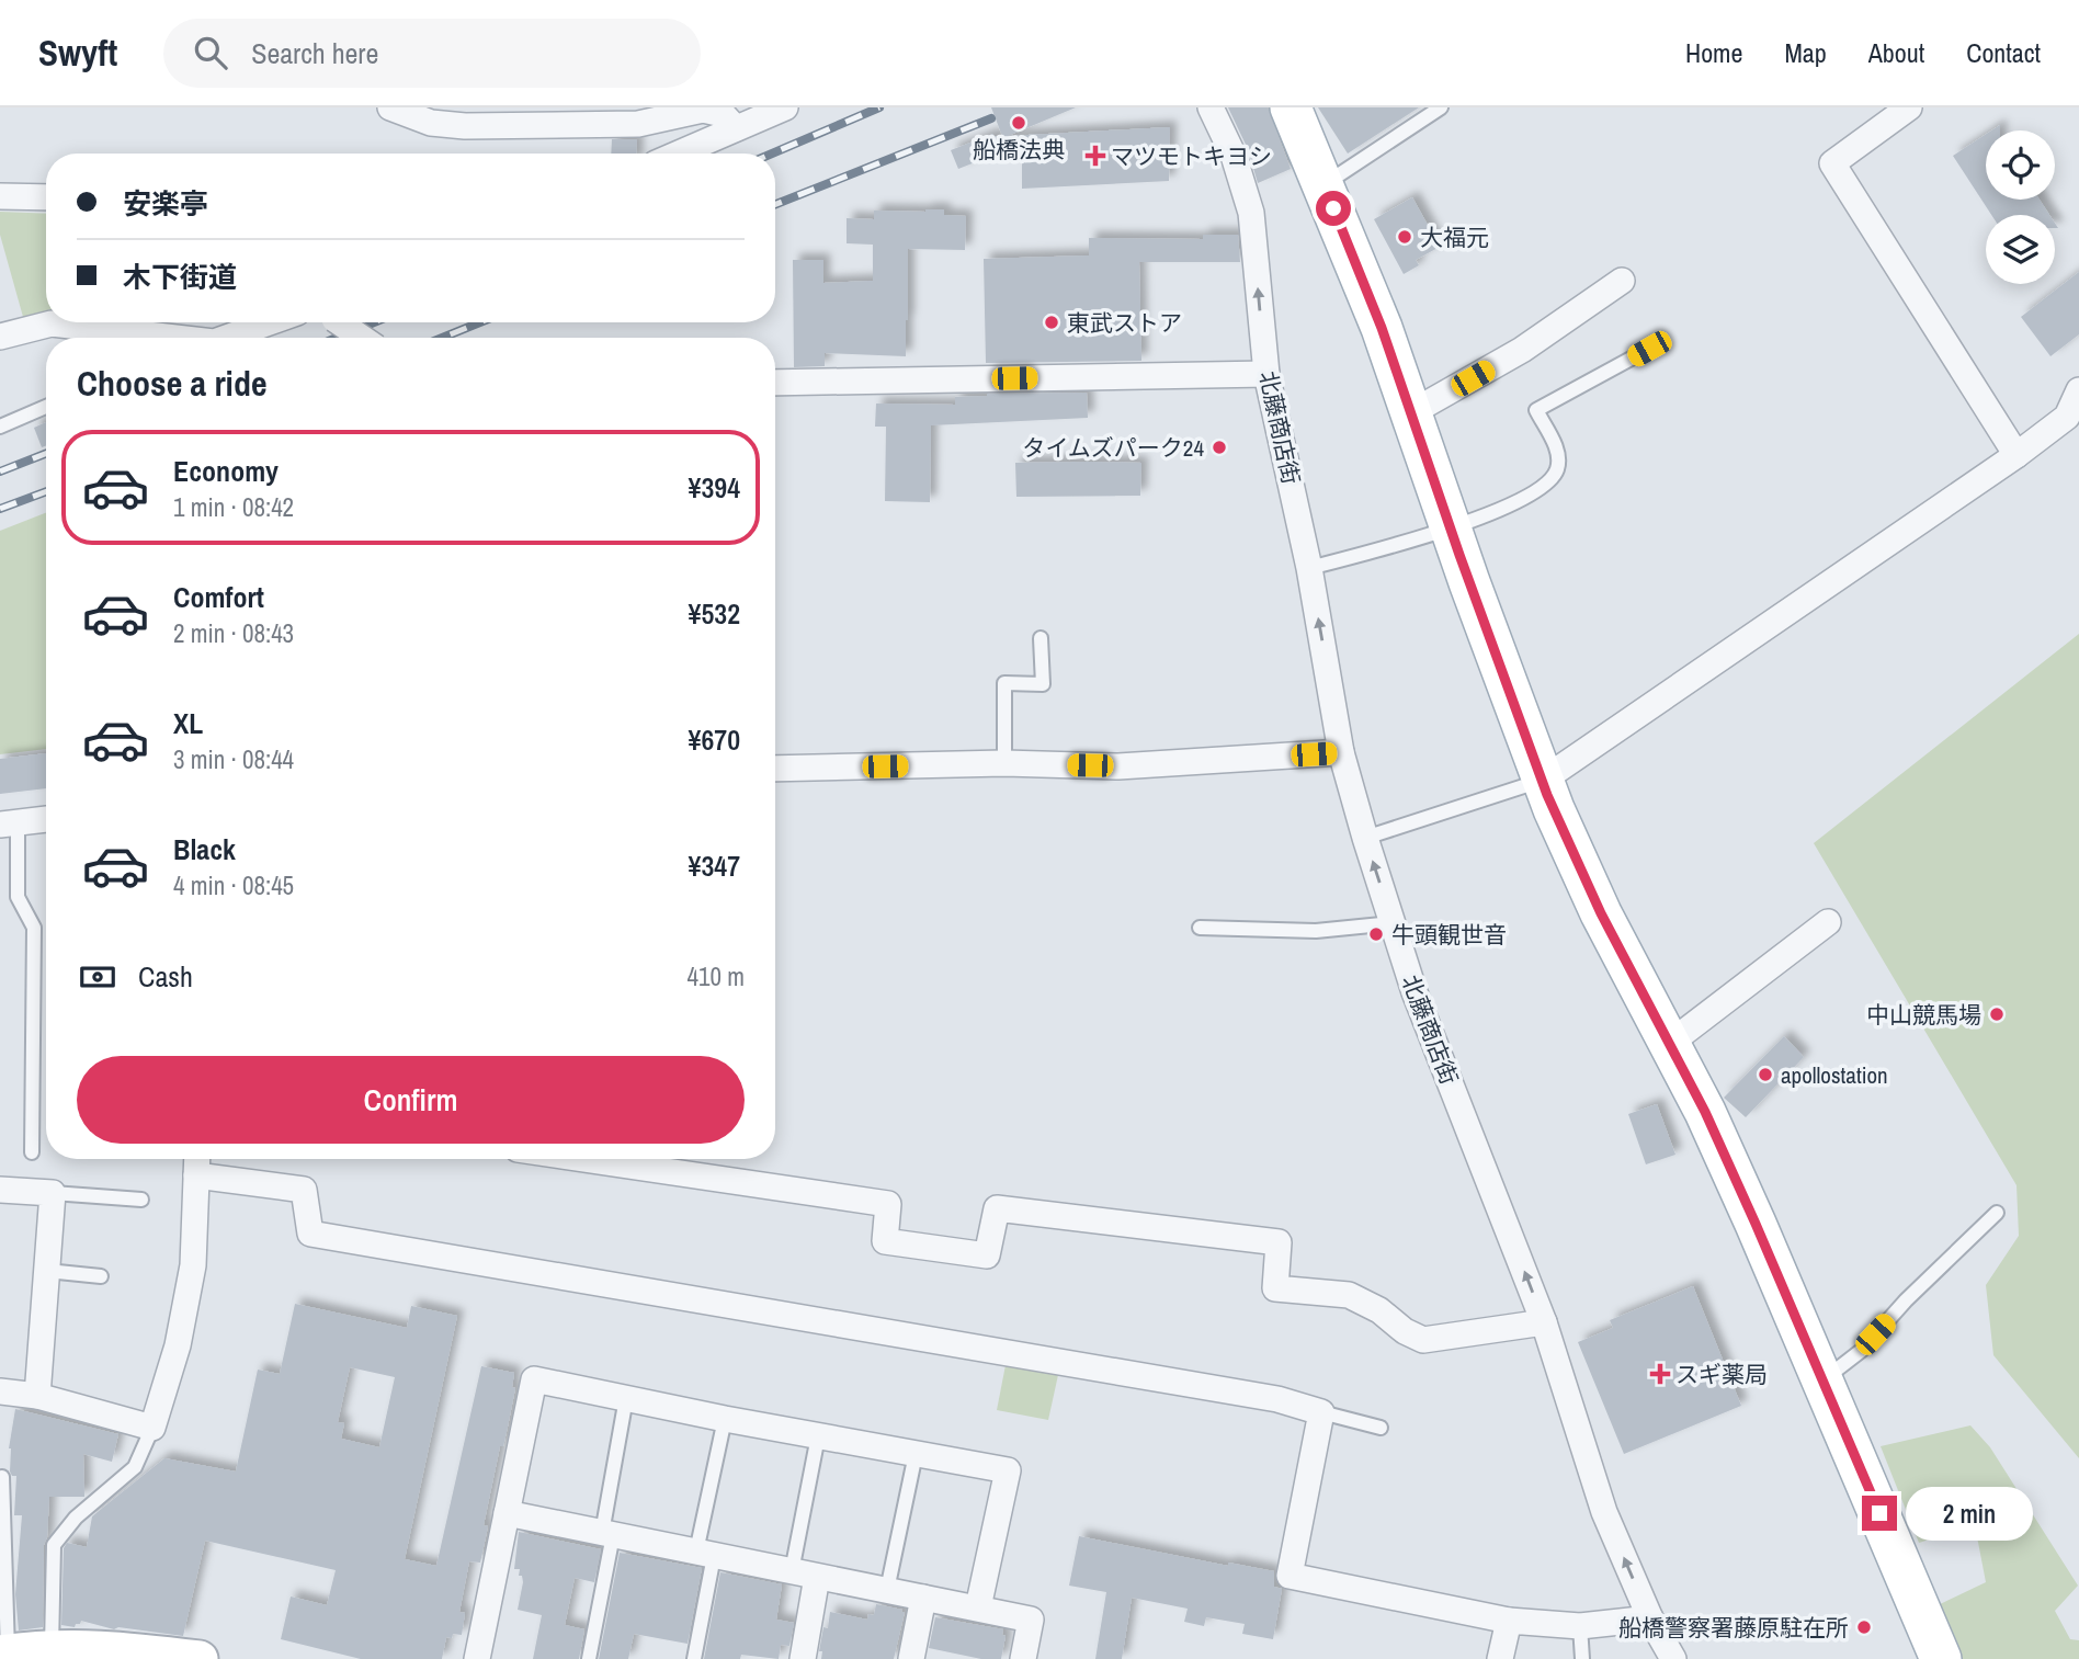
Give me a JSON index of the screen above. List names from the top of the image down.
{
  "streets": {
    "street": ["北藤商店街"]
  },
  "one_way": ["北藤商店街"],
  "places": {
    "other": [
      "船橋法典",
      "大福元",
      "東武ストア",
      "タイムズパーク24",
      "牛頭観世音",
      "中山競馬場",
      "apollostation",
      "船橋警察署藤原駐在所"
    ],
    "health": ["マツモトキヨシ", "スギ薬局"]
  },
  "page": {
    "header": "Swyft",
    "search": "Search here",
    "nav": [
      "Home",
      "Map",
      "About",
      "Contact"
    ],
    "banner": ["安楽亭", "木下街道"],
    "heading": "Choose a ride",
    "list": [
      {
        "name": "Economy",
        "note": "1 min · 08:42",
        "value": "¥394"
      },
      {
        "name": "Comfort",
        "note": "2 min · 08:43",
        "value": "¥532"
      },
      {
        "name": "XL",
        "note": "3 min · 08:44",
        "value": "¥670"
      },
      {
        "name": "Black",
        "note": "4 min · 08:45",
        "value": "¥347"
      }
    ],
    "pay": ["Cash", "410 m"],
    "buttons": "Confirm",
    "bubble": "2 min"
  }
}
